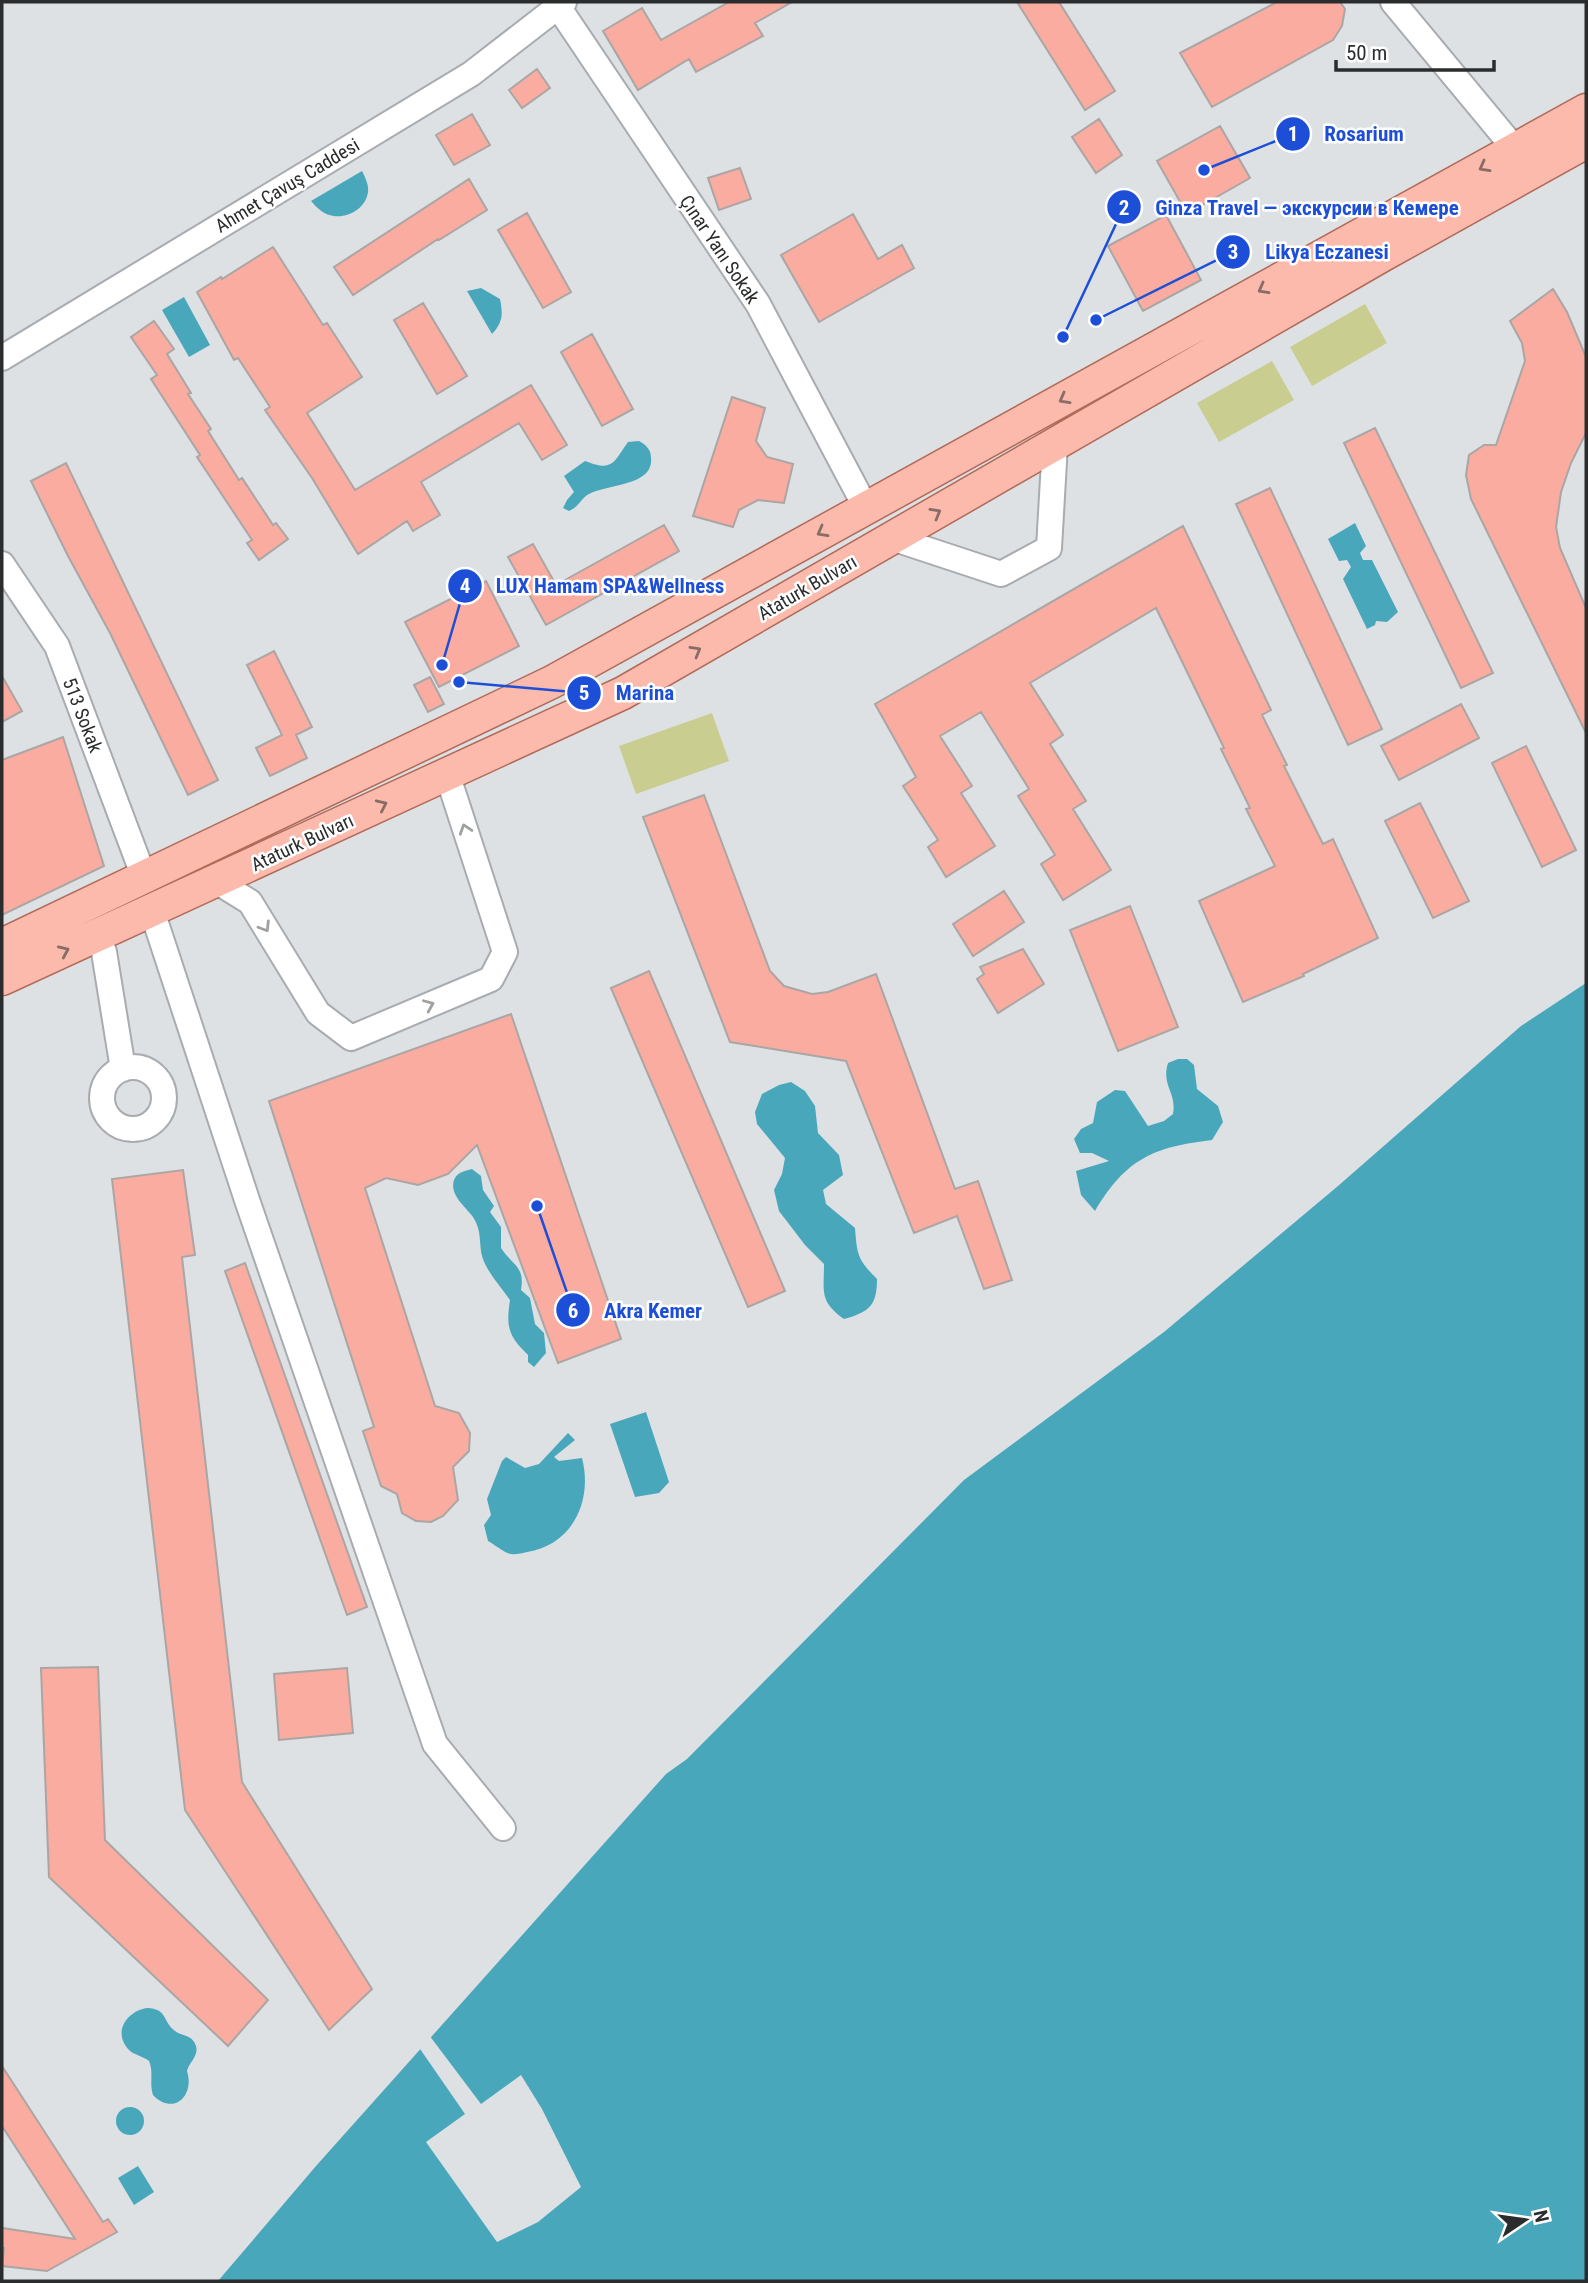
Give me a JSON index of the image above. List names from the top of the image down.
{
  "streets": {
    "main road": ["Ataturk Bulvarı"],
    "street": ["Ahmet Çavuş Caddesi", "Çınar Yanı Sokak", "513 Sokak"]
  },
  "crossings": [
    ["Ahmet Çavuş Caddesi", "Çınar Yanı Sokak"],
    ["Çınar Yanı Sokak", "Ataturk Bulvarı"],
    ["Ataturk Bulvarı", "513 Sokak"]
  ],
  "places": [
    "Rosarium",
    "Likya Eczanesi",
    "Ginza Travel — экскурсии в Кемере",
    "LUX Hamam SPA&Wellness",
    "Marina",
    "Akra Kemer"
  ],
  "scale_bar": "50 m",
  "north": "right"
}
